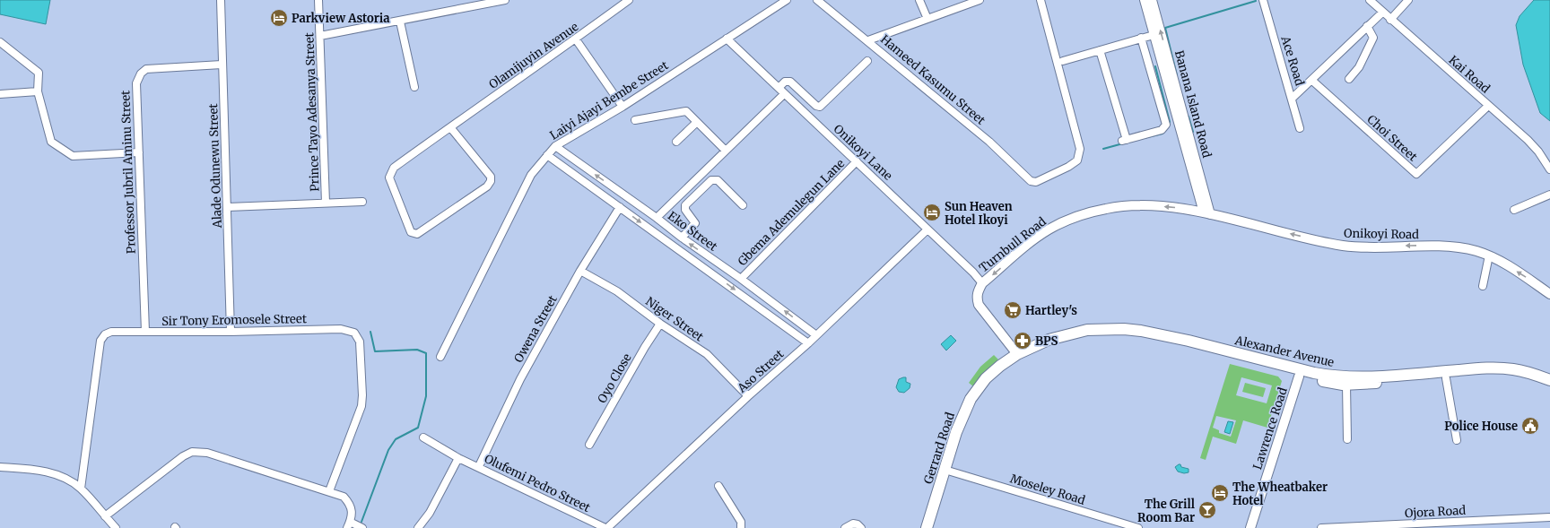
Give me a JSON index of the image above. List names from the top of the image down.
{
  "streets": {
    "main road": ["Alexander Avenue", "Gerrard Road"],
    "street": [
      "Olamijuyin Avenue",
      "Ace Road",
      "Kai Road",
      "Hameed Kasumu Street",
      "Laiyi Ajayi Bembe Street",
      "Banana Island Road",
      "Prince Tayo Adesanya Street",
      "Choi Street",
      "Onikoyi Lane",
      "Alade Odunewu Street",
      "Professor Jubril Aminu Street",
      "Gbema Ademulegun Lane",
      "Eko Street",
      "Onikoyi Road",
      "Turnbull Road",
      "Niger Street",
      "Sir Tony Eromosele Street",
      "Owena Street",
      "Aso Street",
      "Oyo Close",
      "Lawrence Road",
      "Olufemi Pedro Street",
      "Moseley Road",
      "Ojora Road"
    ]
  },
  "crossings": [
    ["Kai Road", "Choi Street"],
    ["Laiyi Ajayi Bembe Street", "Onikoyi Lane"],
    ["Laiyi Ajayi Bembe Street", "Eko Street"],
    ["Banana Island Road", "Onikoyi Road"],
    ["Banana Island Road", "Turnbull Road"],
    ["Onikoyi Lane", "Gbema Ademulegun Lane"],
    ["Onikoyi Lane", "Turnbull Road"],
    ["Onikoyi Lane", "Aso Street"],
    ["Alade Odunewu Street", "Professor Jubril Aminu Street"],
    ["Alade Odunewu Street", "Sir Tony Eromosele Street"],
    ["Professor Jubril Aminu Street", "Sir Tony Eromosele Street"],
    ["Gbema Ademulegun Lane", "Eko Street"],
    ["Eko Street", "Owena Street"],
    ["Eko Street", "Aso Street"],
    ["Onikoyi Road", "Turnbull Road"],
    ["Turnbull Road", "Alexander Avenue"],
    ["Turnbull Road", "Gerrard Road"],
    ["Niger Street", "Owena Street"],
    ["Niger Street", "Aso Street"],
    ["Niger Street", "Oyo Close"],
    ["Owena Street", "Olufemi Pedro Street"],
    ["Alexander Avenue", "Lawrence Road"],
    ["Alexander Avenue", "Gerrard Road"],
    ["Aso Street", "Olufemi Pedro Street"]
  ],
  "one_way": ["Onikoyi Road", "Turnbull Road"],
  "places": {
    "hotel": ["Parkview Astoria", "Sun Heaven Hotel Ikoyi", "The Wheatbaker Hotel"],
    "supermarket": ["Hartley's"],
    "pharmacy": ["BPS"],
    "public building": ["Police House"],
    "bar": ["The Grill Room Bar"]
  }
}
